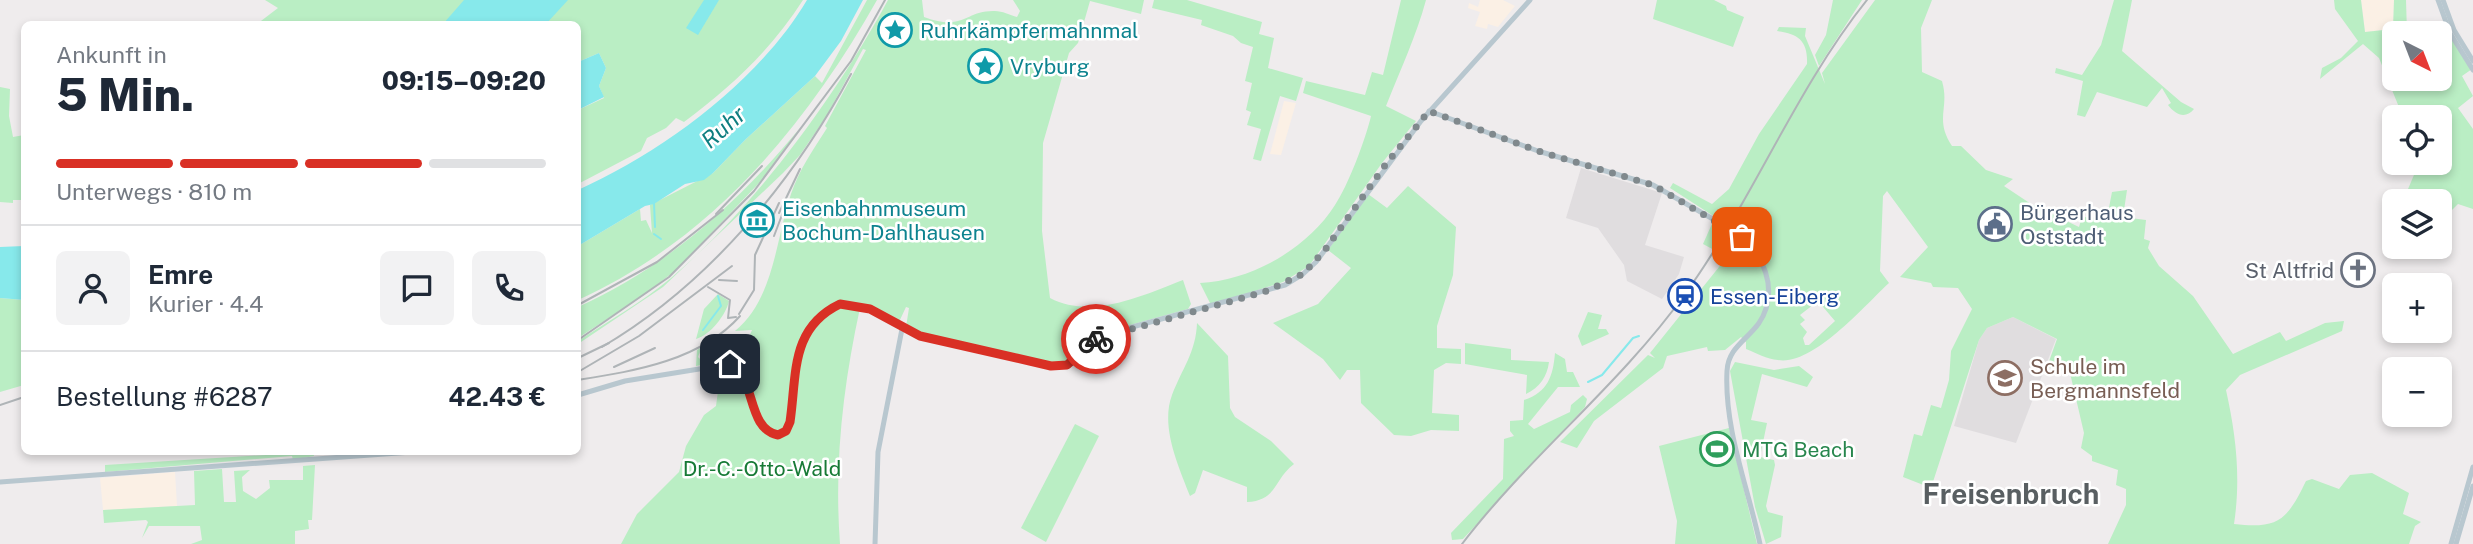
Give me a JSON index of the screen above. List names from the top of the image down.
{
  "districts": ["Freisenbruch"],
  "water": ["Ruhr"],
  "parks": ["Dr.-C.-Otto-Wald"],
  "places": {
    "place": ["Ruhrkämpfermahnmal", "Vryburg"],
    "museum": ["Eisenbahnmuseum Bochum-Dahlhausen"],
    "public building": ["Bürgerhaus Oststadt"],
    "church": ["St Altfrid"],
    "station": ["Essen-Eiberg"],
    "school or university": ["Schule im Bergmannsfeld"],
    "sports": ["MTG Beach"]
  },
  "north": "bottom right",
  "page": {
    "map_buttons": ["+", "−"],
    "heading": ["5 Min.", "Ankunft in", "09:15–09:20"],
    "panel": [
      "Emre",
      "Kurier · 4.4",
      "Bestellung #6287",
      "42.43 €"
    ],
    "bar": "Unterwegs · 810 m"
  }
}
